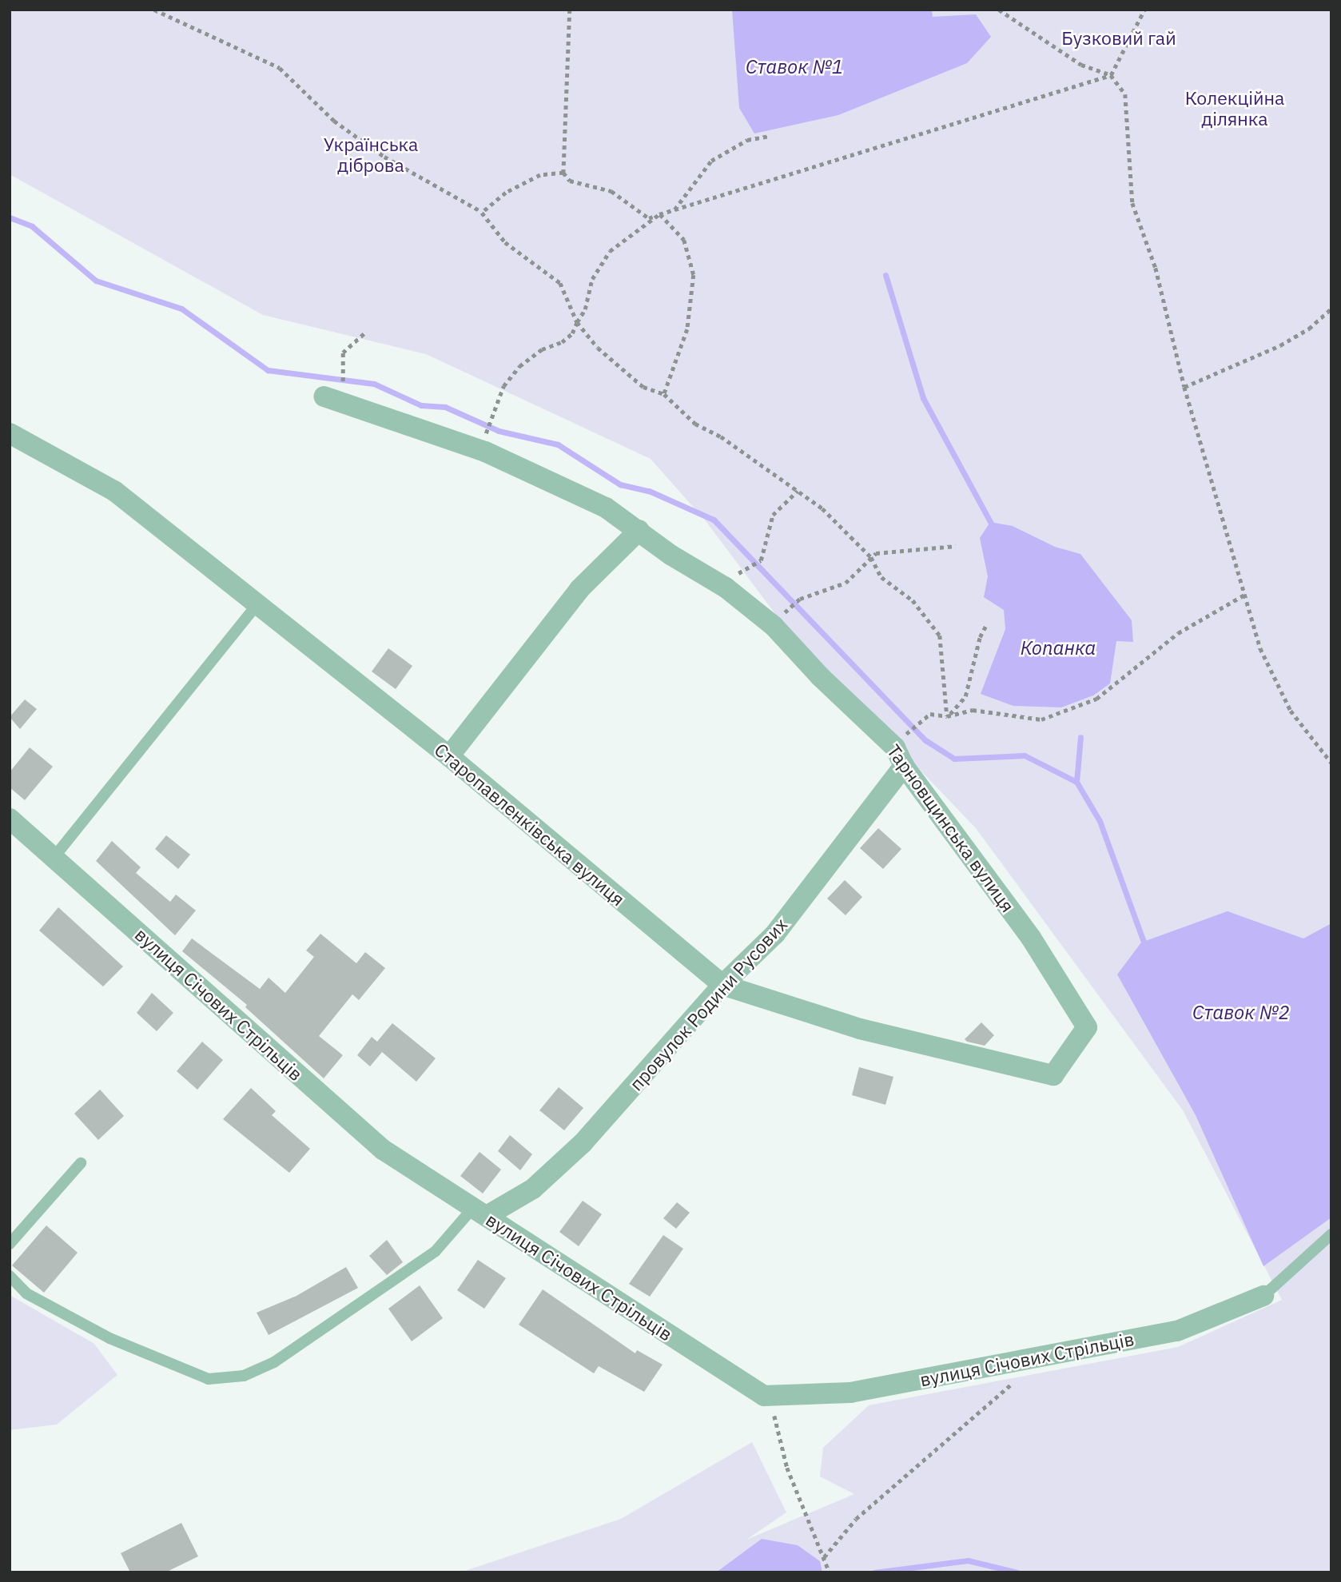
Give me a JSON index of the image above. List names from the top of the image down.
{
  "streets": {
    "street": [
      "Старопавленківська вулиця",
      "Тарновщинська вулиця",
      "вулиця Січових Стрільців",
      "провулок Родини Русових"
    ]
  },
  "crossings": [
    ["Старопавленківська вулиця", "Тарновщинська вулиця"],
    ["Старопавленківська вулиця", "провулок Родини Русових"],
    ["Тарновщинська вулиця", "провулок Родини Русових"],
    ["вулиця Січових Стрільців", "провулок Родини Русових"]
  ],
  "water": ["Ставок №1", "Копанка", "Ставок №2"],
  "parks": ["Бузковий гай", "Колекційна ділянка", "Українська діброва"]
}
